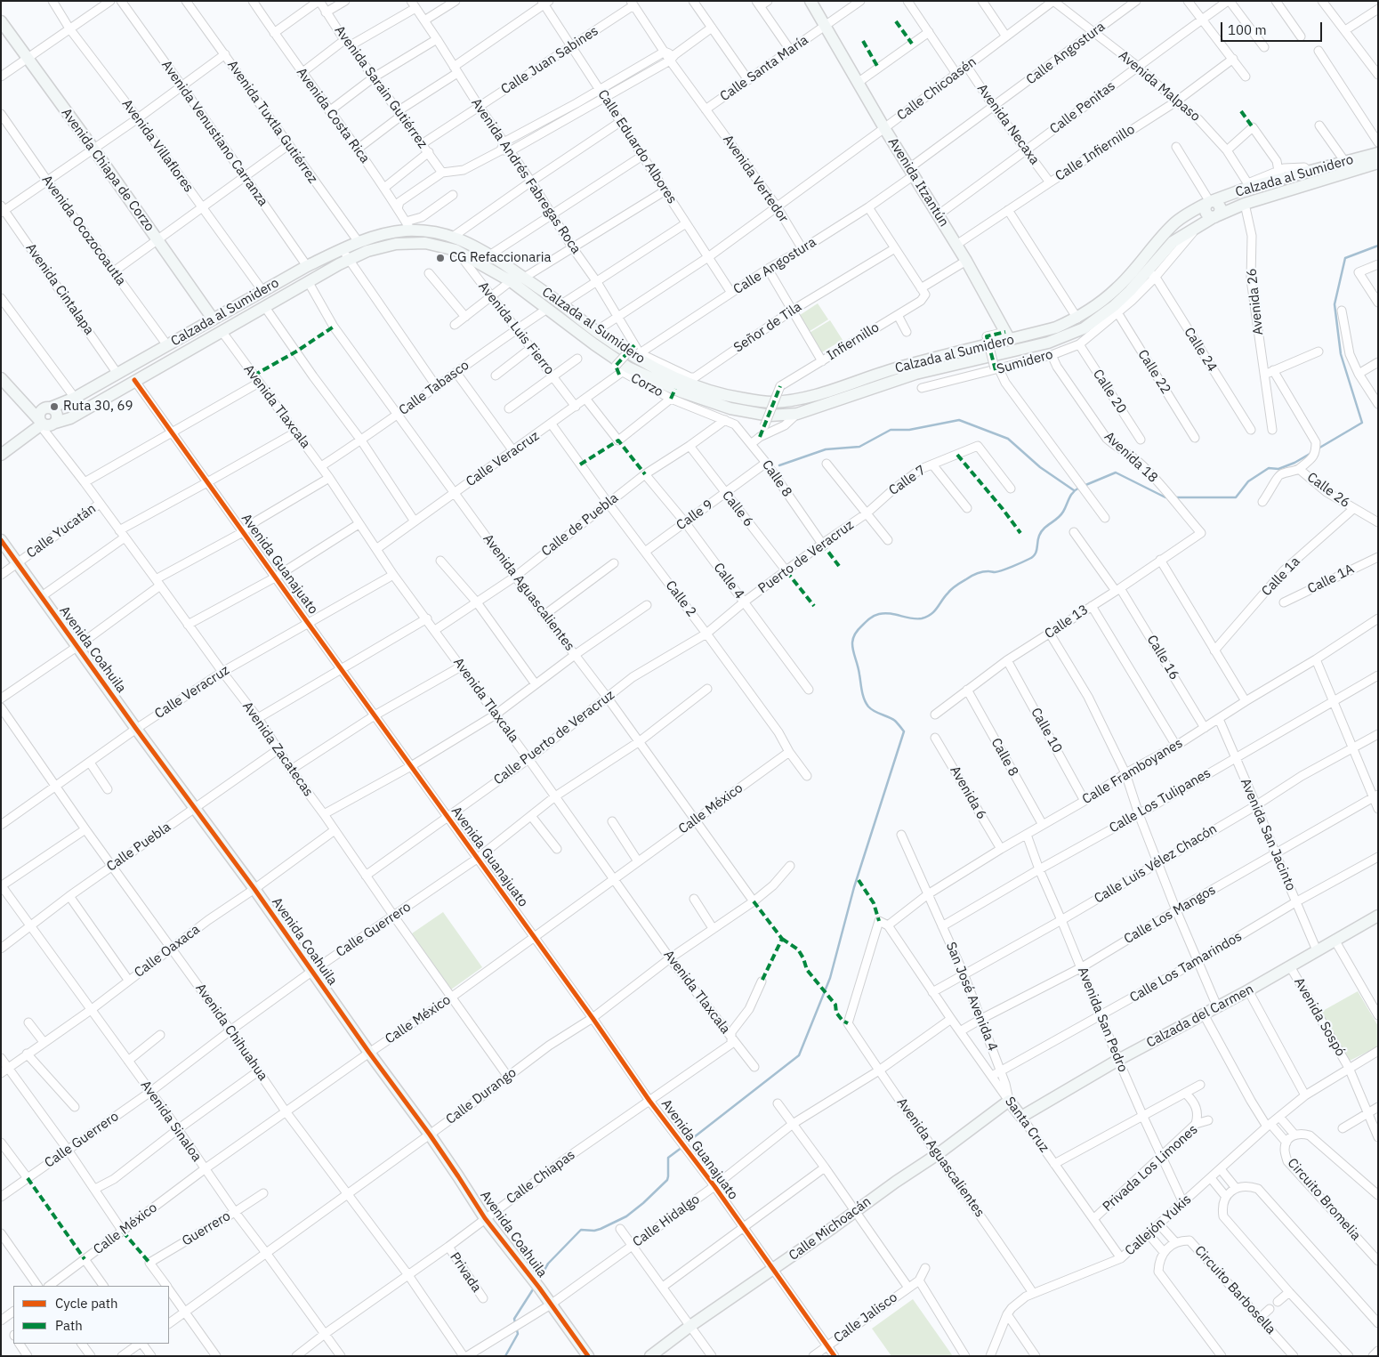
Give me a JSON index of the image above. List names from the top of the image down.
{
  "streets": {
    "main road": [
      "Avenida Chiapa de Corzo",
      "Calzada al Sumidero",
      "Avenida Itzantún",
      "Avenida Coahuila",
      "Calzada del Carmen",
      "Santa Cruz",
      "Calle Michoacán"
    ],
    "street": [
      "Calle Angostura",
      "Calle Juan Sabines",
      "Calle Santa María",
      "Avenida Malpaso",
      "Avenida Sarain Gutiérrez",
      "Calle Chicoasén",
      "Calle Penitas",
      "Avenida Costa Rica",
      "Avenida Tuxtla Gutiérrez",
      "Avenida Necaxa",
      "Avenida Venustiano Carranza",
      "Avenida Villaflores",
      "Calle Eduardo Albores",
      "Calle Infiernillo",
      "Avenida Andrés Fabregas Roca",
      "Avenida Vertedor",
      "Avenida Ocozocoautla",
      "Avenida Cintalapa",
      "Avenida 26",
      "Señor de Tila",
      "Avenida Luis Fierro",
      "Infiernillo",
      "Calle 24",
      "Sumidero",
      "Calle 22",
      "Corzo",
      "Calle Tabasco",
      "Calle 20",
      "Avenida Tlaxcala",
      "Avenida 18",
      "Calle Veracruz",
      "Calle 8",
      "Calle 7",
      "Calle 26",
      "Calle 6",
      "Calle 9",
      "Calle de Puebla",
      "Calle Yucatán",
      "Puerto de Veracruz",
      "Avenida Guanajuato",
      "Calle 1a",
      "Calle 1A",
      "Calle 4",
      "Avenida Aguascalientes",
      "Calle 2",
      "Calle 13",
      "Calle 16",
      "Calle 10",
      "Calle Puerto de Veracruz",
      "Avenida Zacatecas",
      "Calle Framboyanes",
      "Avenida 6",
      "Calle Los Tulipanes",
      "Calle México",
      "Avenida San Jacinto",
      "Calle Puebla",
      "Calle Luis Vélez Chacón",
      "Calle Los Mangos",
      "Calle Guerrero",
      "Calle Oaxaca",
      "Calle Los Tamarindos",
      "San José Avenida 4",
      "Avenida Sospó",
      "Avenida San Pedro",
      "Avenida Chihuahua",
      "Calle Durango",
      "Avenida Sinaloa",
      "Privada Los Limones",
      "Calle Chiapas",
      "Circuito Bromelia",
      "Calle Hidalgo",
      "Callejón Yukis",
      "Guerrero",
      "Privada",
      "Circuito Barbosella",
      "Calle Jalisco"
    ]
  },
  "crossings": [
    ["Calle Angostura", "Avenida Malpaso"],
    ["Calle Angostura", "Avenida Necaxa"],
    ["Calle Angostura", "Calle Eduardo Albores"],
    ["Calle Angostura", "Avenida Andrés Fabregas Roca"],
    ["Calle Angostura", "Calzada al Sumidero"],
    ["Calle Angostura", "Avenida Vertedor"],
    ["Calle Angostura", "Avenida Itzantún"],
    ["Calle Angostura", "Señor de Tila"],
    ["Calle Juan Sabines", "Avenida Sarain Gutiérrez"],
    ["Calle Juan Sabines", "Calle Eduardo Albores"],
    ["Calle Juan Sabines", "Avenida Andrés Fabregas Roca"],
    ["Calle Juan Sabines", "Avenida Vertedor"],
    ["Calle Santa María", "Avenida Vertedor"],
    ["Calle Santa María", "Avenida Itzantún"],
    ["Avenida Malpaso", "Calle Chicoasén"],
    ["Avenida Malpaso", "Calle Penitas"],
    ["Avenida Malpaso", "Calle Infiernillo"],
    ["Avenida Malpaso", "Calzada al Sumidero"],
    ["Calle Chicoasén", "Avenida Necaxa"],
    ["Calle Chicoasén", "Calle Eduardo Albores"],
    ["Calle Chicoasén", "Avenida Andrés Fabregas Roca"],
    ["Calle Chicoasén", "Calzada al Sumidero"],
    ["Calle Chicoasén", "Avenida Vertedor"],
    ["Calle Chicoasén", "Avenida Itzantún"],
    ["Calle Penitas", "Avenida Necaxa"],
    ["Calle Penitas", "Avenida Itzantún"],
    ["Avenida Costa Rica", "Calzada al Sumidero"],
    ["Avenida Tuxtla Gutiérrez", "Calzada al Sumidero"],
    ["Avenida Necaxa", "Calle Infiernillo"],
    ["Avenida Venustiano Carranza", "Calzada al Sumidero"],
    ["Avenida Villaflores", "Calzada al Sumidero"],
    ["Calle Infiernillo", "Avenida Itzantún"],
    ["Avenida Chiapa de Corzo", "Calzada al Sumidero"],
    ["Avenida Andrés Fabregas Roca", "Calzada al Sumidero"],
    ["Avenida Andrés Fabregas Roca", "Señor de Tila"],
    ["Calzada al Sumidero", "Avenida Itzantún"],
    ["Calzada al Sumidero", "Avenida Ocozocoautla"],
    ["Calzada al Sumidero", "Avenida Cintalapa"],
    ["Calzada al Sumidero", "Avenida 26"],
    ["Calzada al Sumidero", "Señor de Tila"],
    ["Calzada al Sumidero", "Avenida Luis Fierro"],
    ["Calzada al Sumidero", "Calle 24"],
    ["Calzada al Sumidero", "Sumidero"],
    ["Calzada al Sumidero", "Calle 22"],
    ["Calzada al Sumidero", "Corzo"],
    ["Calzada al Sumidero", "Calle Tabasco"],
    ["Calzada al Sumidero", "Avenida Tlaxcala"],
    ["Calzada al Sumidero", "Calle Veracruz"],
    ["Calzada al Sumidero", "Avenida Guanajuato"],
    ["Calzada al Sumidero", "Avenida Aguascalientes"],
    ["Calzada al Sumidero", "Avenida Zacatecas"],
    ["Avenida Itzantún", "Infiernillo"],
    ["Avenida Luis Fierro", "Calle Tabasco"],
    ["Avenida Luis Fierro", "Calle Veracruz"],
    ["Sumidero", "Calle 22"],
    ["Sumidero", "Calle 20"],
    ["Sumidero", "Avenida 18"],
    ["Corzo", "Calle Veracruz"],
    ["Corzo", "Calle 8"],
    ["Corzo", "Calle de Puebla"],
    ["Calle Tabasco", "Avenida Tlaxcala"],
    ["Calle Tabasco", "Avenida Aguascalientes"],
    ["Avenida Tlaxcala", "Calle Veracruz"],
    ["Avenida Tlaxcala", "Calle de Puebla"],
    ["Avenida Tlaxcala", "Calle Yucatán"],
    ["Avenida Tlaxcala", "Calle Puerto de Veracruz"],
    ["Avenida Tlaxcala", "Calle México"],
    ["Avenida Tlaxcala", "Calle Guerrero"],
    ["Avenida Tlaxcala", "Calle Durango"],
    ["Avenida Tlaxcala", "Calle Chiapas"],
    ["Avenida 18", "Calle 13"],
    ["Calle Veracruz", "Avenida Guanajuato"],
    ["Calle Veracruz", "Avenida Aguascalientes"],
    ["Calle Veracruz", "Calle 2"],
    ["Calle Veracruz", "Avenida Coahuila"],
    ["Calle Veracruz", "Avenida Zacatecas"],
    ["Calle Veracruz", "Avenida Chihuahua"],
    ["Calle 8", "Calle 9"],
    ["Calle 8", "Calle de Puebla"],
    ["Calle 8", "Puerto de Veracruz"],
    ["Calle 8", "Calle 13"],
    ["Calle 8", "Calle Framboyanes"],
    ["Calle 7", "Puerto de Veracruz"],
    ["Calle 26", "Calle 1a"],
    ["Calle 6", "Calle 9"],
    ["Calle 6", "Calle de Puebla"],
    ["Calle 6", "Puerto de Veracruz"],
    ["Calle 9", "Calle 4"],
    ["Calle 9", "Calle 2"],
    ["Calle de Puebla", "Calle 4"],
    ["Calle de Puebla", "Avenida Aguascalientes"],
    ["Calle de Puebla", "Calle 2"],
    ["Calle Yucatán", "Avenida Guanajuato"],
    ["Calle Yucatán", "Avenida Coahuila"],
    ["Calle Yucatán", "Avenida Zacatecas"],
    ["Puerto de Veracruz", "Calle 4"],
    ["Puerto de Veracruz", "Calle Puerto de Veracruz"],
    ["Avenida Guanajuato", "Calle Puerto de Veracruz"],
    ["Avenida Guanajuato", "Calle México"],
    ["Avenida Guanajuato", "Calle Guerrero"],
    ["Avenida Guanajuato", "Calle Durango"],
    ["Avenida Guanajuato", "Calle Chiapas"],
    ["Avenida Guanajuato", "Calle Hidalgo"],
    ["Avenida Guanajuato", "Calle Michoacán"],
    ["Avenida Guanajuato", "Calle Jalisco"],
    ["Calle 4", "Calle Puerto de Veracruz"],
    ["Avenida Aguascalientes", "Calle Puerto de Veracruz"],
    ["Avenida Aguascalientes", "Calle Framboyanes"],
    ["Avenida Aguascalientes", "Calle México"],
    ["Avenida Aguascalientes", "Calle Guerrero"],
    ["Avenida Aguascalientes", "Calle Durango"],
    ["Avenida Aguascalientes", "Santa Cruz"],
    ["Avenida Aguascalientes", "Calle Hidalgo"],
    ["Avenida Aguascalientes", "Callejón Yukis"],
    ["Avenida Aguascalientes", "Calle Michoacán"],
    ["Calle 2", "Calle Puerto de Veracruz"],
    ["Calle 2", "Calle México"],
    ["Calle 13", "Calle 16"],
    ["Calle 13", "Calle 10"],
    ["Avenida Coahuila", "Calle México"],
    ["Avenida Coahuila", "Calle Puebla"],
    ["Avenida Coahuila", "Calle Guerrero"],
    ["Avenida Coahuila", "Calle Oaxaca"],
    ["Avenida Coahuila", "Calle Durango"],
    ["Avenida Coahuila", "Calle Chiapas"],
    ["Avenida Coahuila", "Calle Hidalgo"],
    ["Calle 16", "Calle Framboyanes"],
    ["Calle 10", "Calle Framboyanes"],
    ["Calle Puerto de Veracruz", "Avenida Zacatecas"],
    ["Avenida Zacatecas", "Calle México"],
    ["Avenida Zacatecas", "Calle Puebla"],
    ["Avenida Zacatecas", "Calle Guerrero"],
    ["Avenida Zacatecas", "Calle Oaxaca"],
    ["Avenida Zacatecas", "Calle Durango"],
    ["Calle Framboyanes", "Avenida 6"],
    ["Calle Framboyanes", "Avenida San Jacinto"],
    ["Calle Framboyanes", "San José Avenida 4"],
    ["Calle Framboyanes", "Avenida San Pedro"],
    ["Calle Framboyanes", "Santa Cruz"],
    ["Calle Los Tulipanes", "Avenida San Jacinto"],
    ["Calle Los Tulipanes", "San José Avenida 4"],
    ["Calle Los Tulipanes", "Avenida San Pedro"],
    ["Calle México", "Avenida Chihuahua"],
    ["Calle México", "Avenida Sinaloa"],
    ["Avenida San Jacinto", "Calle Luis Vélez Chacón"],
    ["Avenida San Jacinto", "Calle Los Mangos"],
    ["Avenida San Jacinto", "Calle Los Tamarindos"],
    ["Avenida San Jacinto", "Calzada del Carmen"],
    ["Calle Puebla", "Avenida Chihuahua"],
    ["Calle Puebla", "Avenida Sinaloa"],
    ["Calle Luis Vélez Chacón", "San José Avenida 4"],
    ["Calle Luis Vélez Chacón", "Avenida San Pedro"],
    ["Calle Luis Vélez Chacón", "Santa Cruz"],
    ["Calle Los Mangos", "San José Avenida 4"],
    ["Calle Los Mangos", "Avenida San Pedro"],
    ["Calle Los Mangos", "Santa Cruz"],
    ["Calle Guerrero", "Avenida Chihuahua"],
    ["Calle Guerrero", "Avenida Sinaloa"],
    ["Calle Oaxaca", "Avenida Chihuahua"],
    ["Calle Oaxaca", "Avenida Sinaloa"],
    ["Calle Los Tamarindos", "San José Avenida 4"],
    ["Calle Los Tamarindos", "Avenida San Pedro"],
    ["Calle Los Tamarindos", "Santa Cruz"],
    ["San José Avenida 4", "Santa Cruz"],
    ["San José Avenida 4", "Calle Michoacán"],
    ["Calzada del Carmen", "Avenida Sospó"],
    ["Calzada del Carmen", "Avenida San Pedro"],
    ["Calzada del Carmen", "Santa Cruz"],
    ["Avenida Sospó", "Callejón Yukis"],
    ["Avenida San Pedro", "Privada Los Limones"],
    ["Avenida San Pedro", "Callejón Yukis"],
    ["Avenida Chihuahua", "Calle Durango"],
    ["Avenida Chihuahua", "Calle Chiapas"],
    ["Calle Durango", "Avenida Sinaloa"],
    ["Avenida Sinaloa", "Calle Chiapas"],
    ["Avenida Sinaloa", "Guerrero"],
    ["Santa Cruz", "Privada Los Limones"],
    ["Santa Cruz", "Calle Hidalgo"],
    ["Santa Cruz", "Callejón Yukis"],
    ["Santa Cruz", "Calle Michoacán"],
    ["Calle Chiapas", "Privada"]
  ],
  "places": ["CG Refaccionaria", "Ruta 30, 69"],
  "legend": ["Cycle path", "Path"],
  "scale_bar": "100 m"
}
